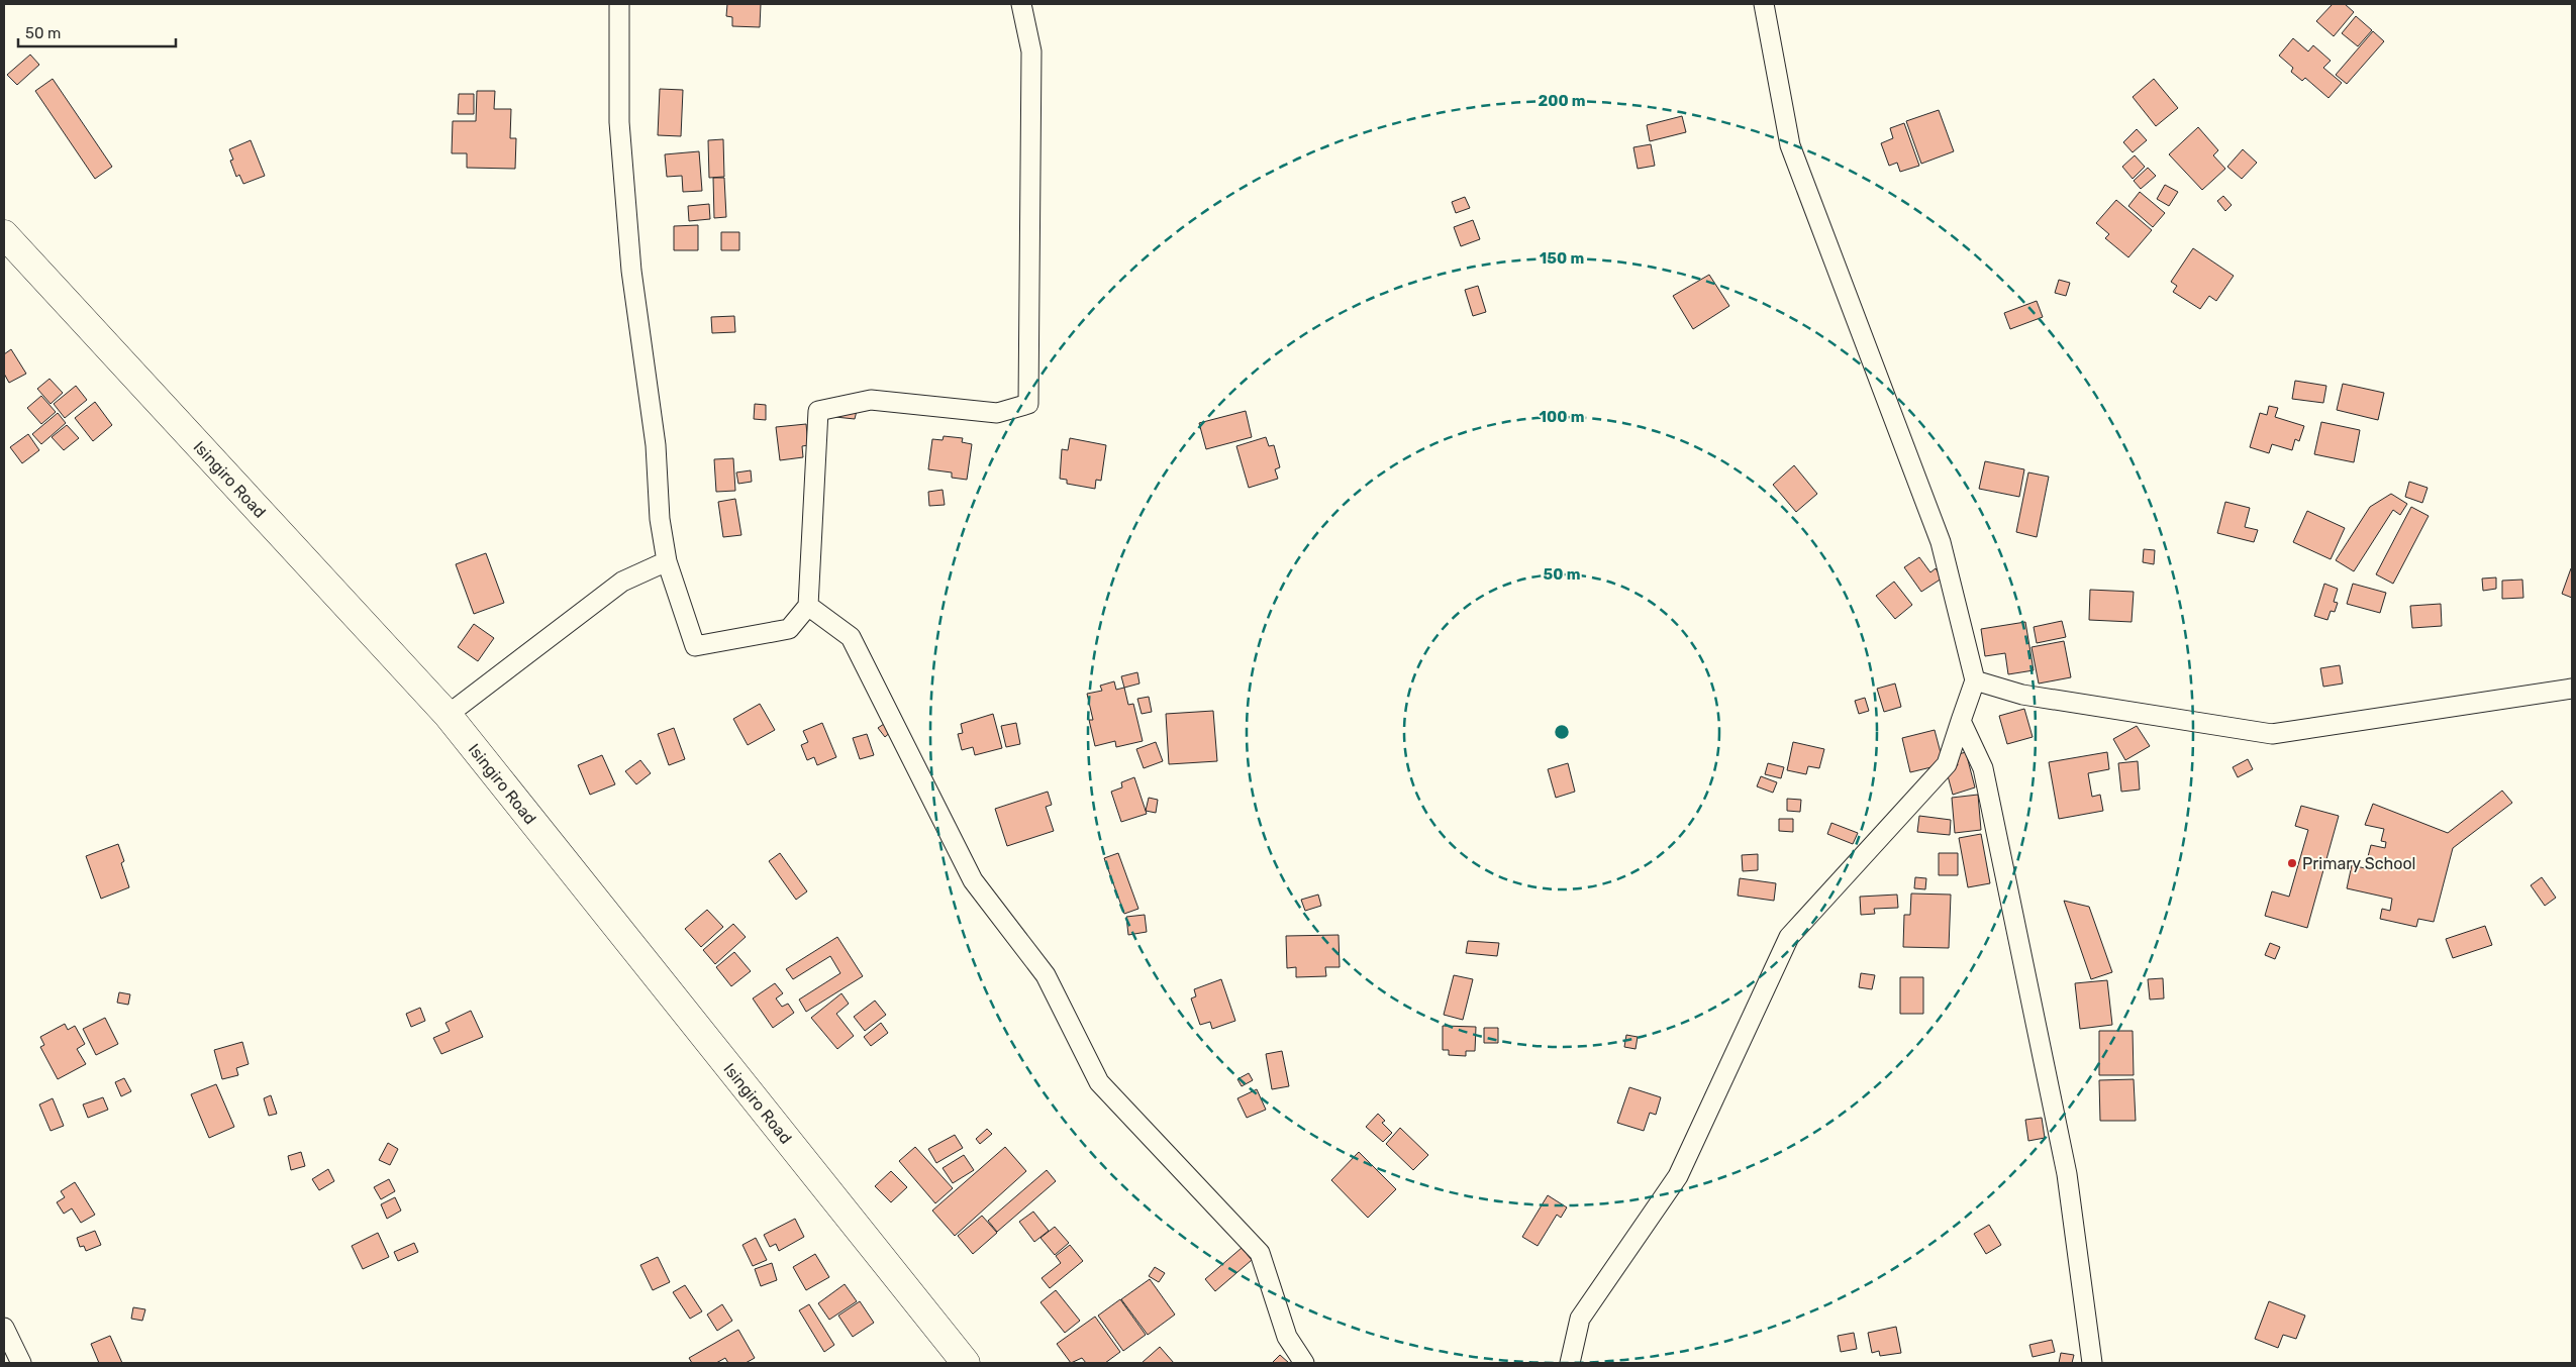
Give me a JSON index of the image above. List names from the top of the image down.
{
  "streets": {
    "main road": ["Isingiro Road"]
  },
  "places": ["Primary School"],
  "scale_bar": "50 m",
  "rings": [
    "200 m",
    "150 m",
    "100 m",
    "50 m"
  ]
}
